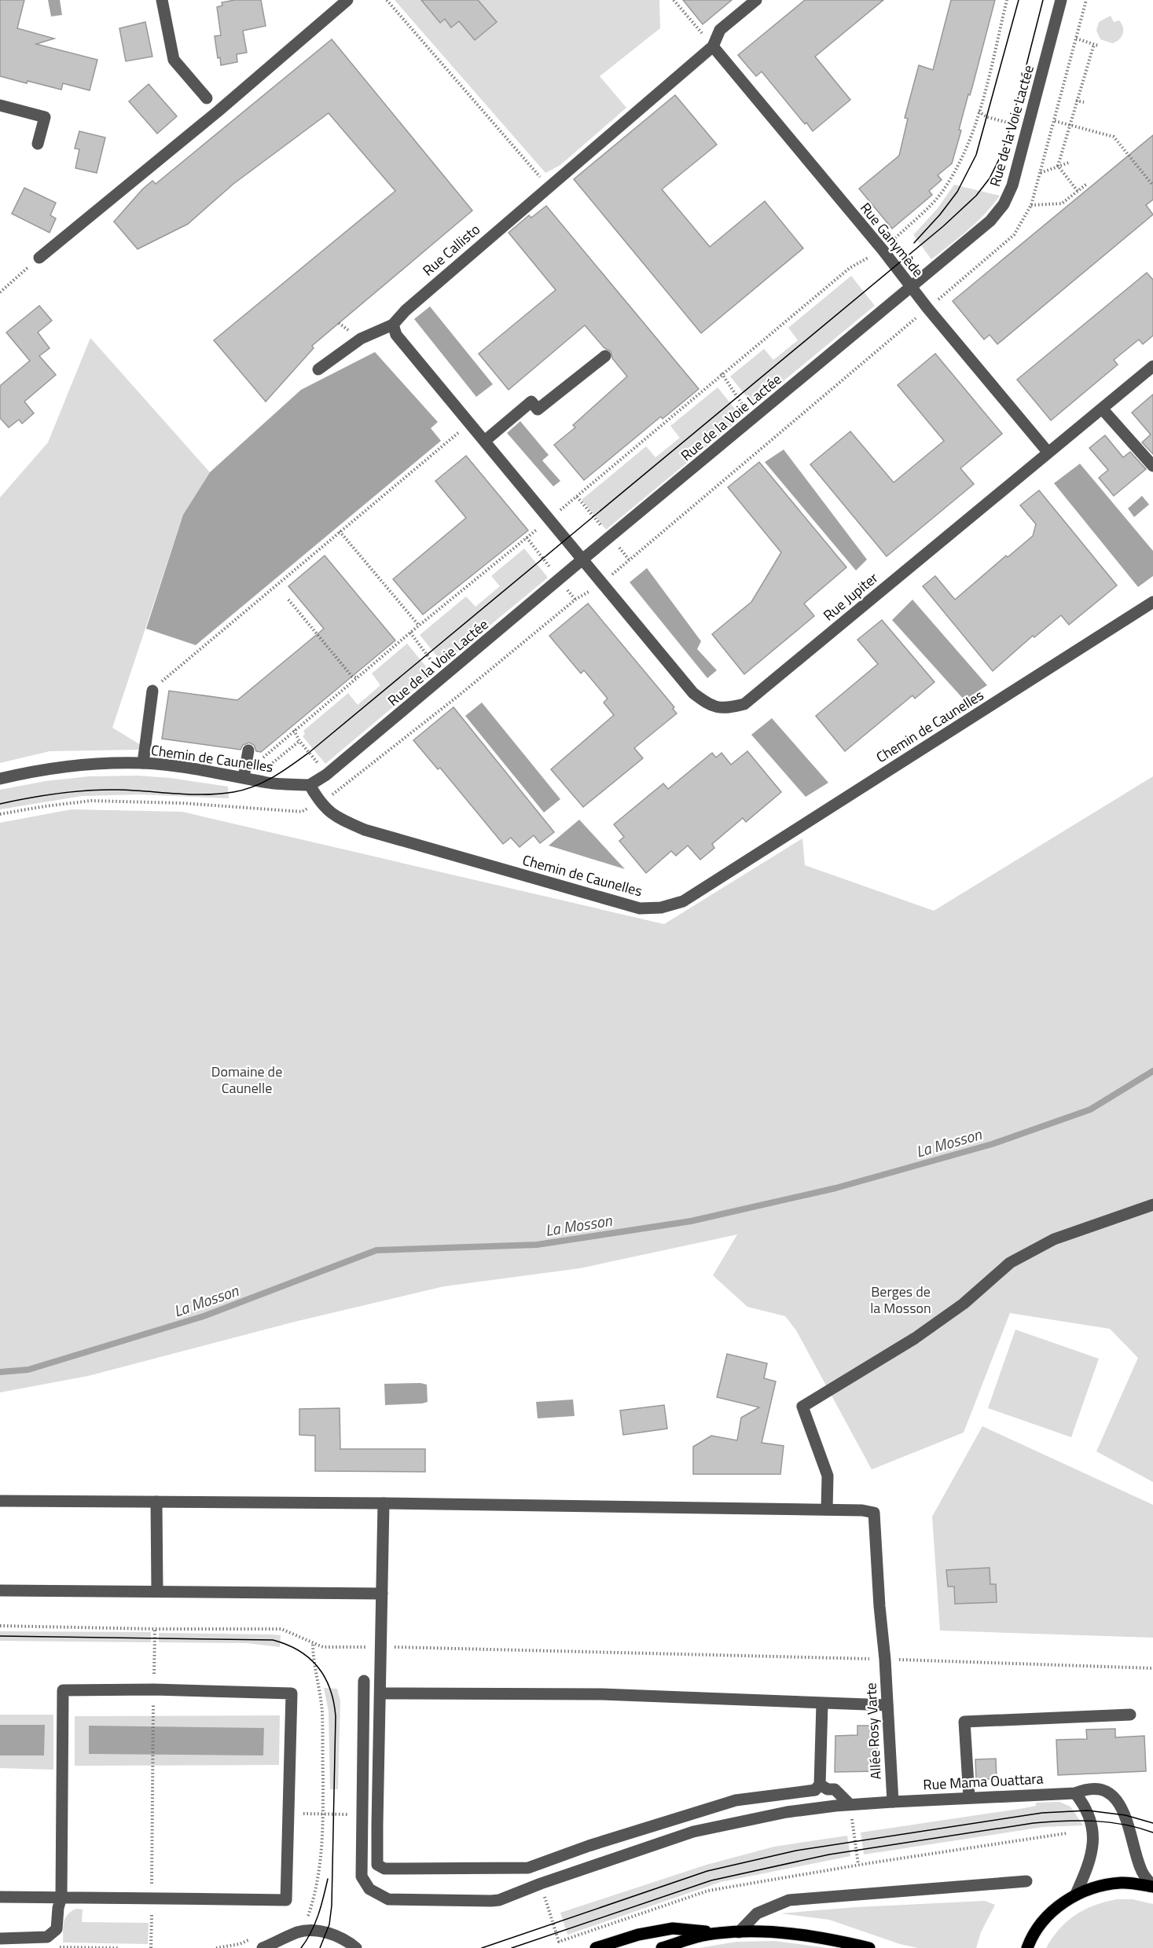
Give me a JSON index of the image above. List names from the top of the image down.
{
  "streets": {
    "street": [
      "Rue de la Voie Lactée",
      "Rue Ganymède",
      "Rue Callisto",
      "Rue Jupiter",
      "Chemin de Caunelles",
      "Allée Rosy Varte",
      "Rue Mama Ouattara"
    ]
  },
  "crossings": [
    ["Rue de la Voie Lactée", "Rue Ganymède"],
    ["Rue de la Voie Lactée", "Rue Jupiter"],
    ["Rue de la Voie Lactée", "Chemin de Caunelles"],
    ["Rue Ganymède", "Rue Callisto"],
    ["Rue Ganymède", "Rue Jupiter"],
    ["Allée Rosy Varte", "Rue Mama Ouattara"]
  ],
  "water": ["La Mosson"],
  "parks": ["Domaine de Caunelle", "Berges de la Mosson"]
}
